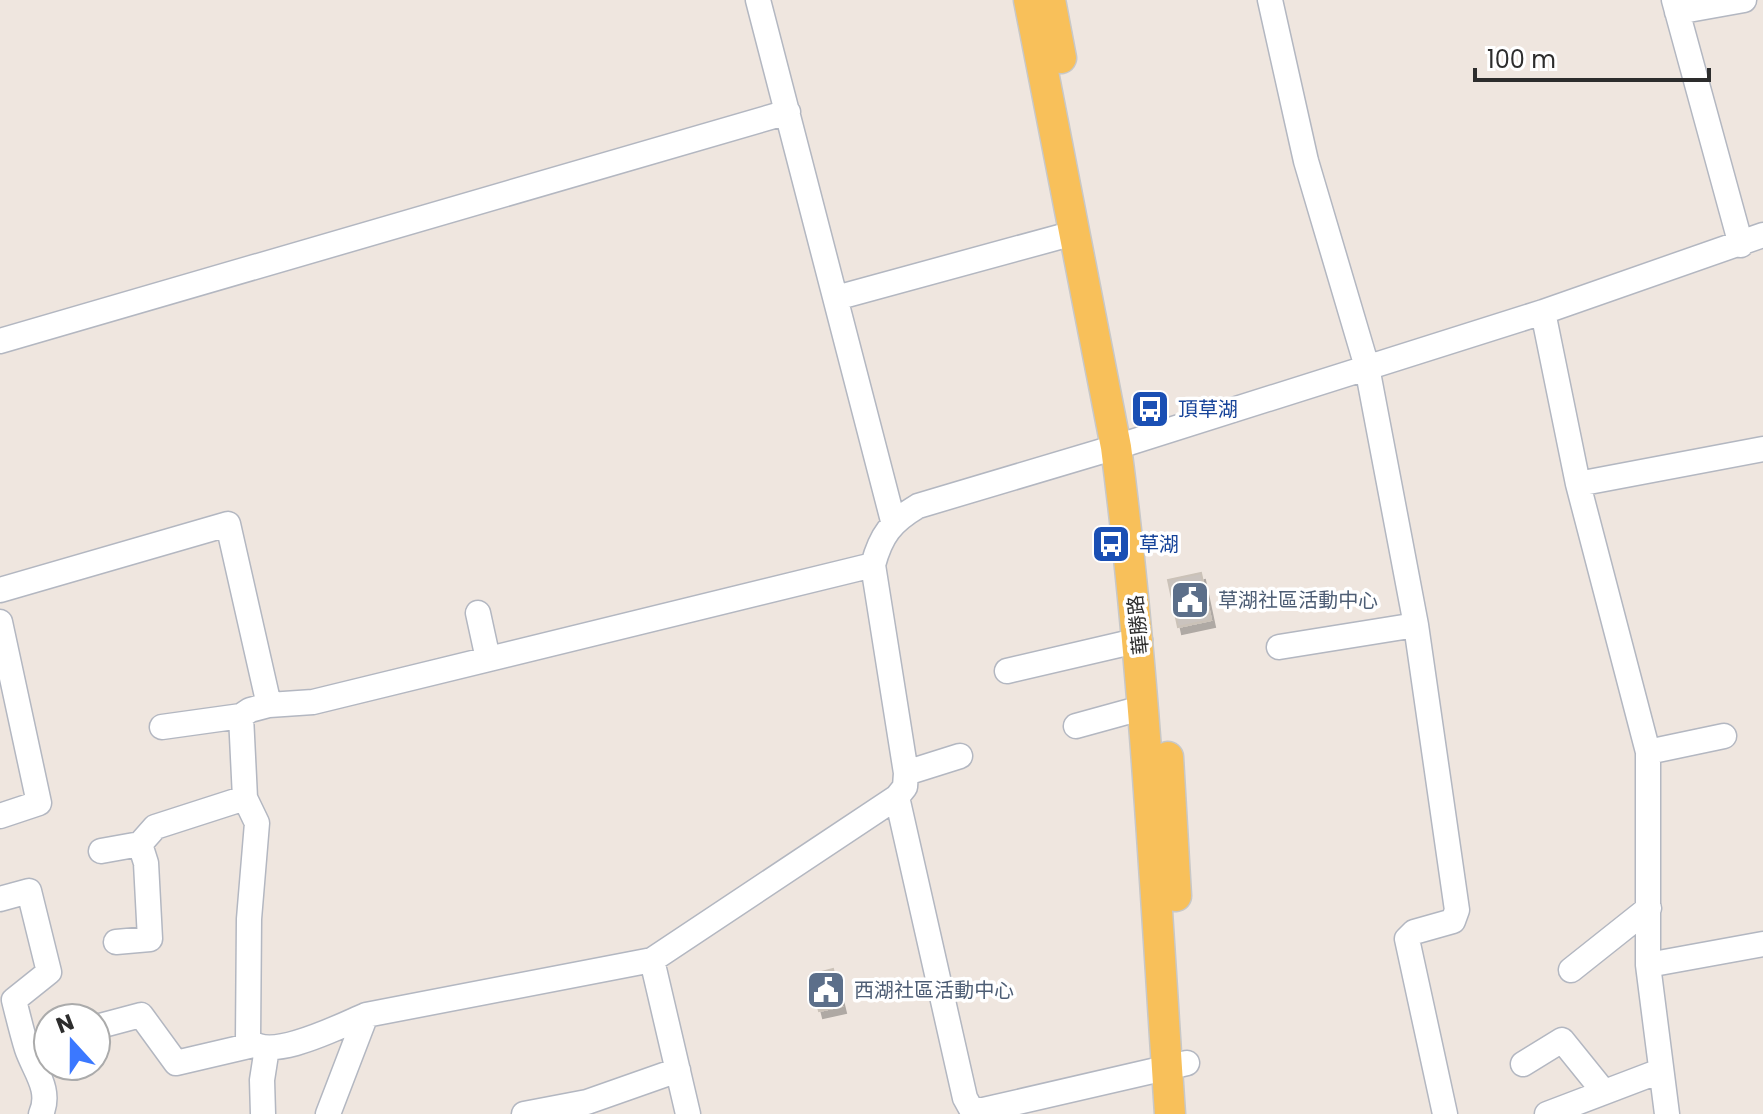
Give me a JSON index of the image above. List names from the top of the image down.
{
  "streets": {
    "main road": ["華勝路"]
  },
  "places": {
    "bus stop": ["頂草湖", "草湖"],
    "public building": ["草湖社區活動中心", "西湖社區活動中心"]
  },
  "scale_bar": "100 m",
  "north": "top"
}
